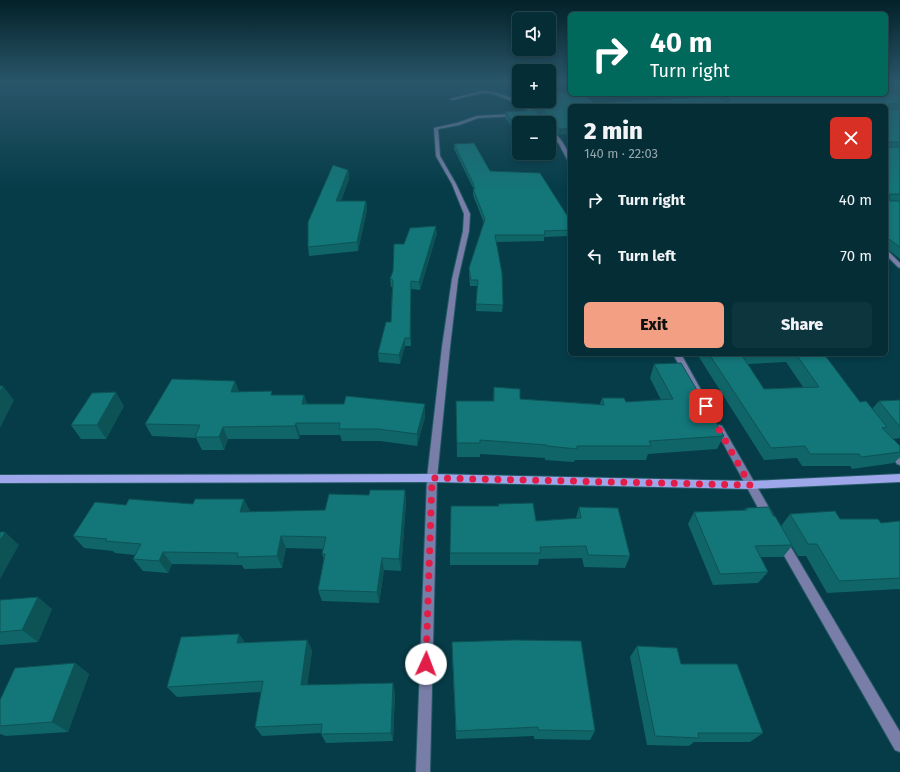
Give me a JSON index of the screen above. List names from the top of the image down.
{
  "page": {
    "map_buttons": ["+", "−"],
    "turn": ["40 m", "Turn right"],
    "heading": ["2 min", "140 m · 22:03"],
    "list": [
      {
        "name": "Turn right",
        "value": "40 m"
      },
      {
        "name": "Turn left",
        "value": "70 m"
      }
    ],
    "buttons": ["Exit", "Share"]
  }
}
